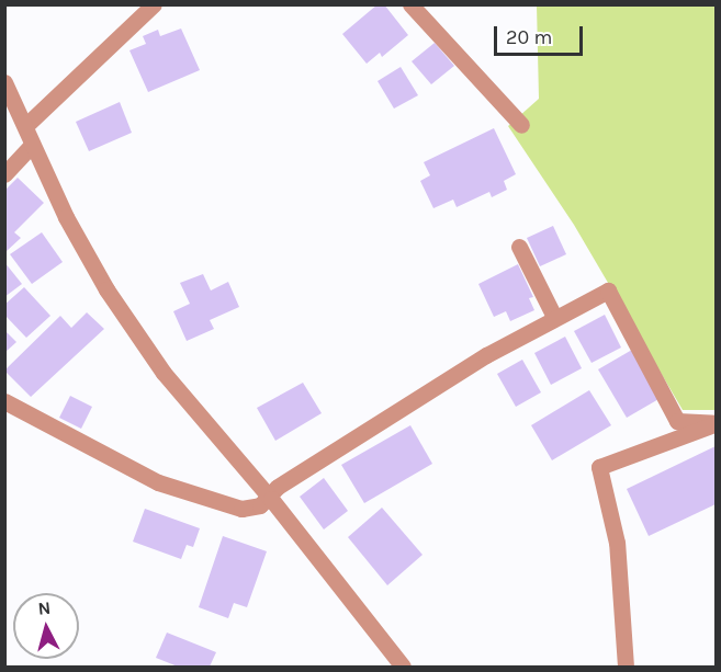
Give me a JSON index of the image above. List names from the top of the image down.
{
  "scale_bar": "20 m",
  "north": "top"
}
